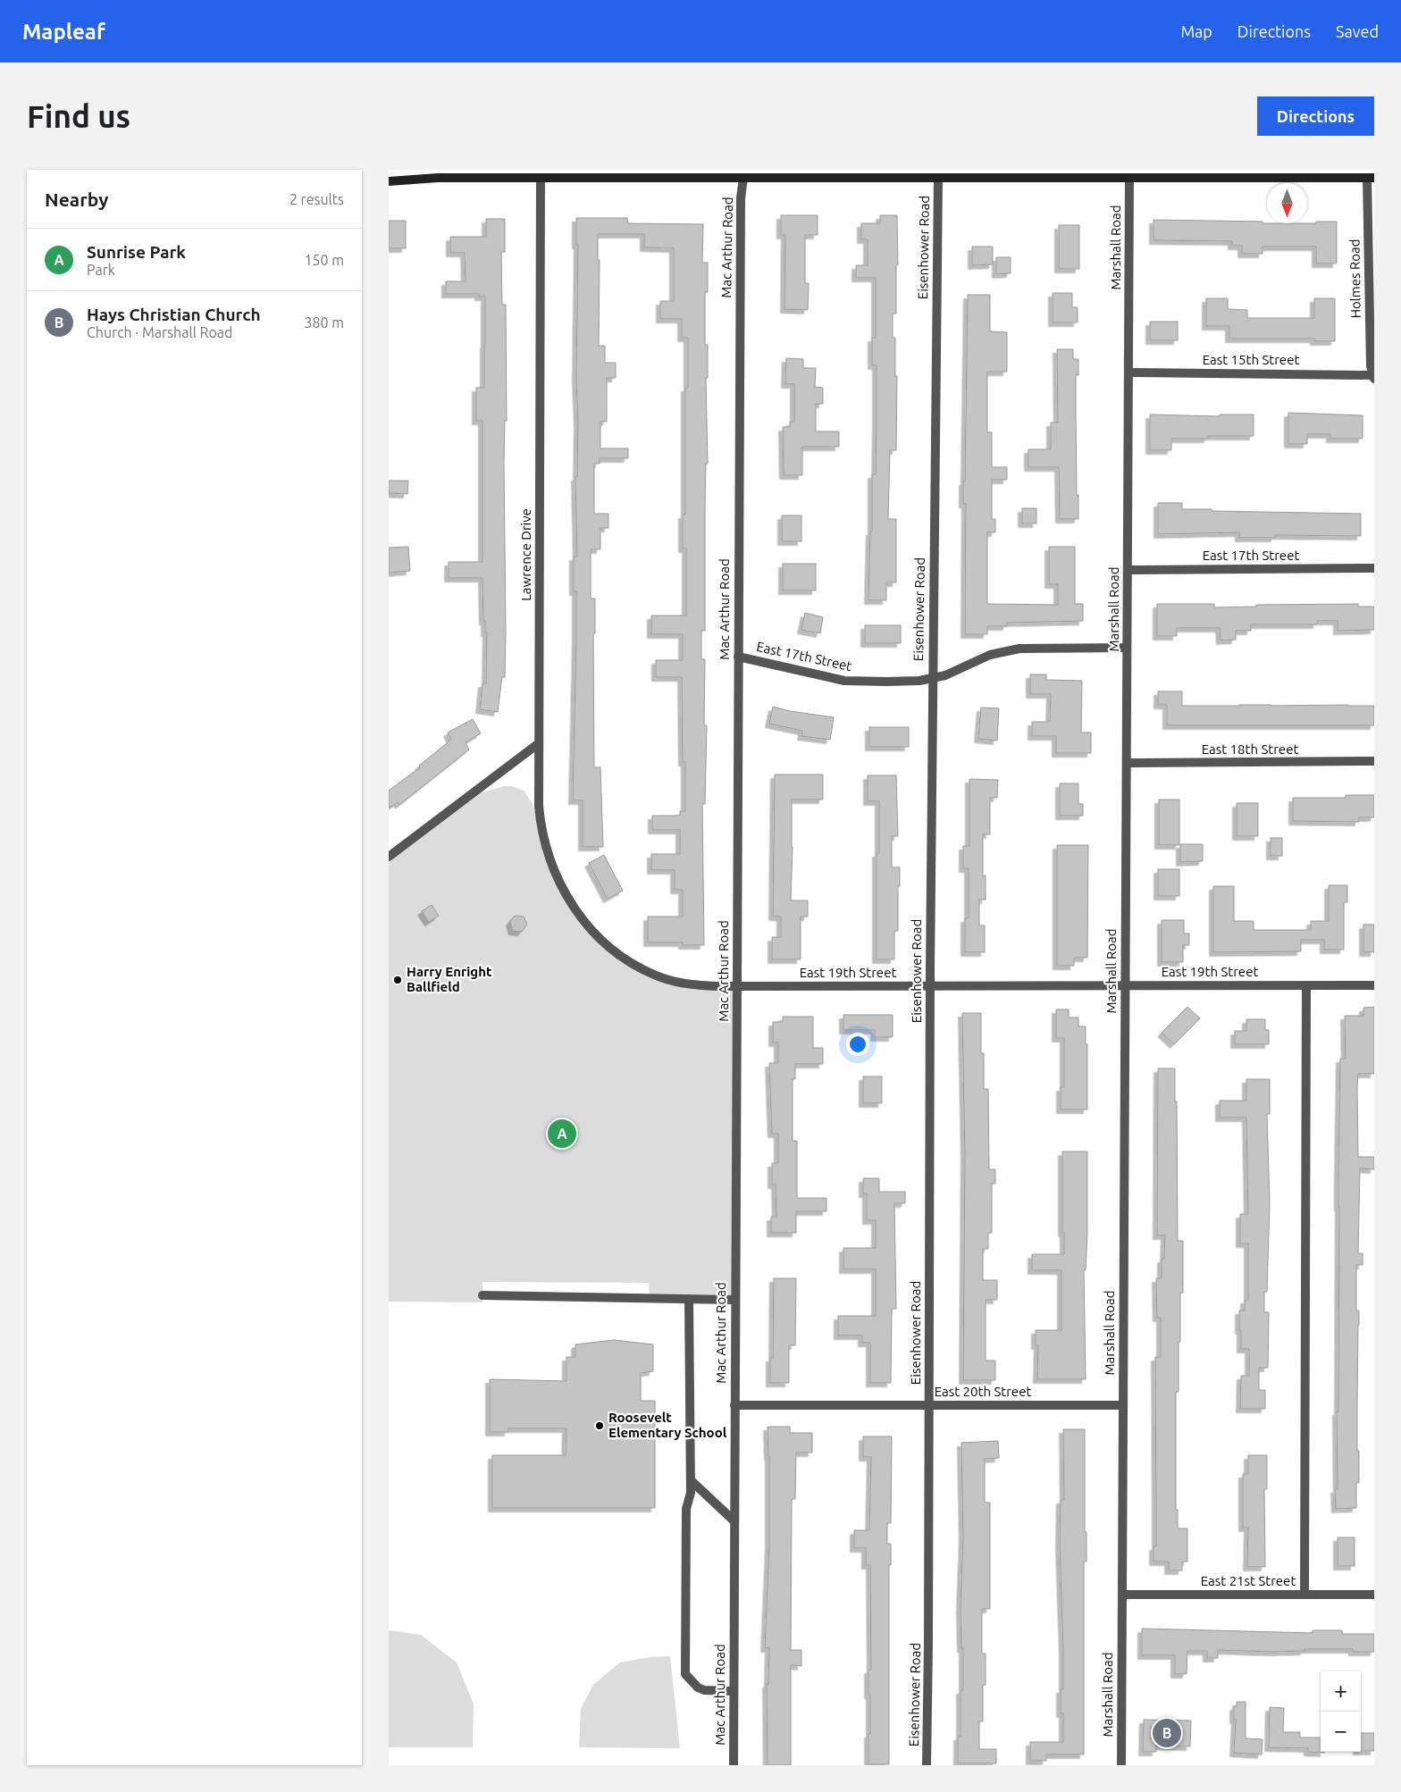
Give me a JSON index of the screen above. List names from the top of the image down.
{
  "streets": {
    "street": [
      "Mac Arthur Road",
      "Eisenhower Road",
      "Marshall Road",
      "Holmes Road",
      "East 15th Street",
      "Lawrence Drive",
      "East 17th Street",
      "East 18th Street",
      "East 19th Street",
      "East 20th Street",
      "East 21st Street"
    ]
  },
  "crossings": [
    ["Mac Arthur Road", "East 17th Street"],
    ["Mac Arthur Road", "East 19th Street"],
    ["Mac Arthur Road", "East 20th Street"],
    ["Eisenhower Road", "East 17th Street"],
    ["Eisenhower Road", "East 19th Street"],
    ["Eisenhower Road", "East 20th Street"],
    ["Marshall Road", "East 15th Street"],
    ["Marshall Road", "East 17th Street"],
    ["Marshall Road", "East 18th Street"],
    ["Marshall Road", "East 19th Street"],
    ["Marshall Road", "East 20th Street"],
    ["Marshall Road", "East 21st Street"],
    ["Holmes Road", "East 15th Street"],
    ["Lawrence Drive", "East 19th Street"]
  ],
  "places": ["Harry Enright Ballfield", "Roosevelt Elementary School"],
  "north": "bottom",
  "page": {
    "header": "Mapleaf",
    "nav": ["Map", "Directions", "Saved"],
    "buttons": "Directions",
    "title": "Find us",
    "heading": ["Nearby", "2 results"],
    "list": [
      {
        "mark": "A",
        "name": "Sunrise Park",
        "note": "Park",
        "value": "150 m"
      },
      {
        "mark": "B",
        "name": "Hays Christian Church",
        "note": "Church · Marshall Road",
        "value": "380 m"
      }
    ],
    "pins": ["A", "B"],
    "map_buttons": ["+", "−"]
  }
}
